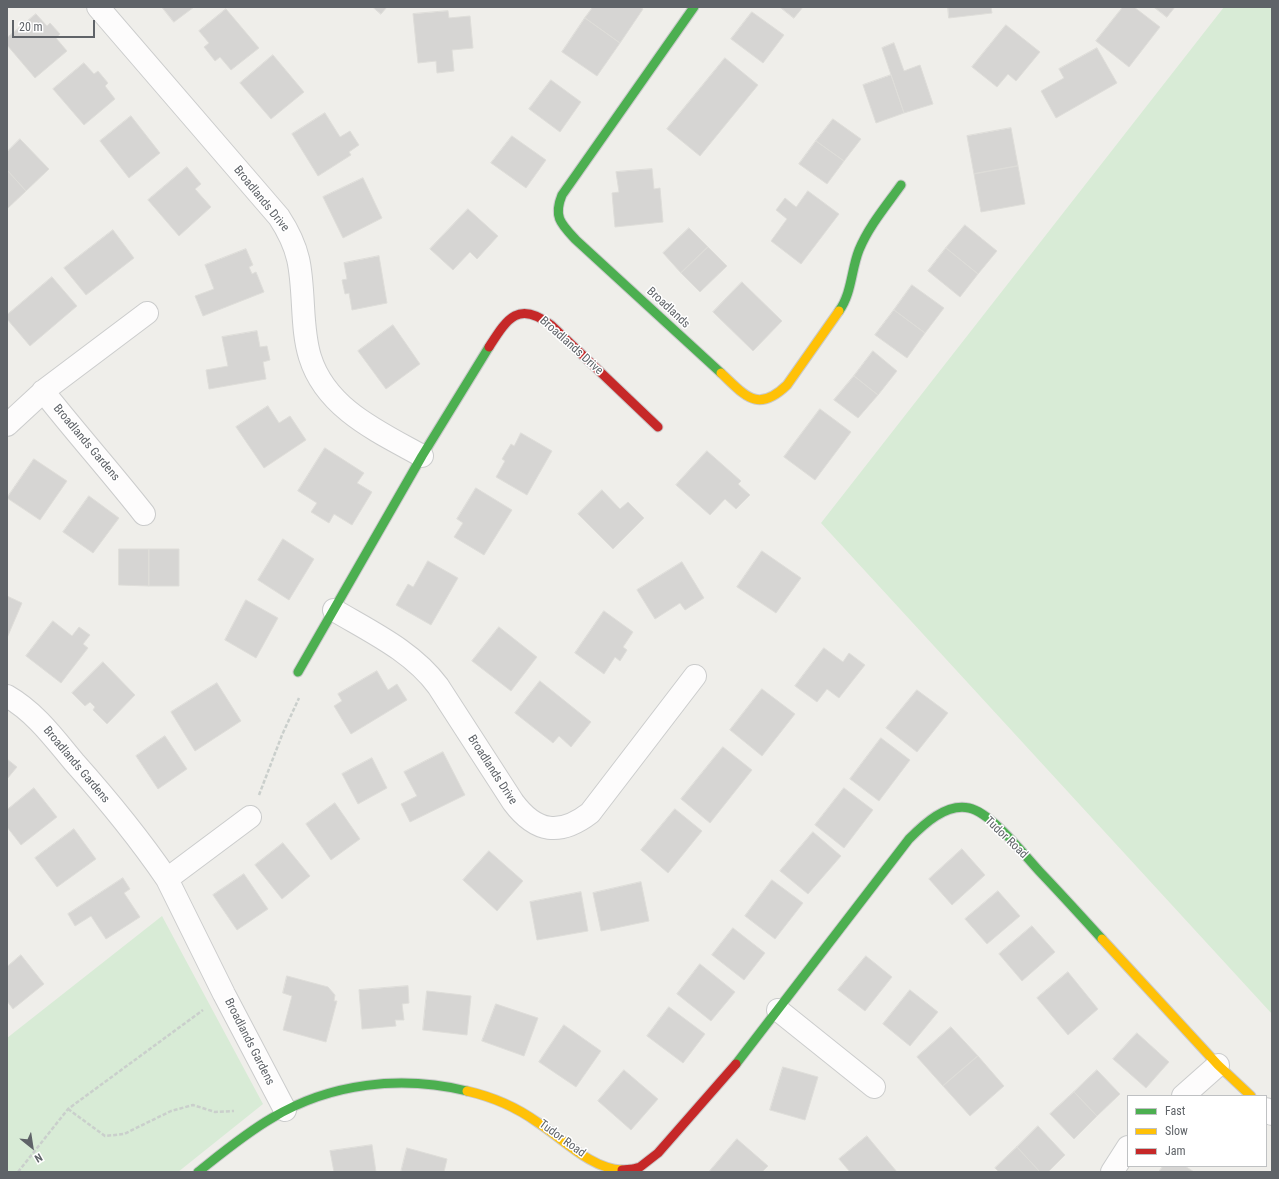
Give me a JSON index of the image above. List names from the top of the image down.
{
  "streets": {
    "street": [
      "Broadlands Drive",
      "Broadlands",
      "Broadlands Gardens",
      "Tudor Road"
    ]
  },
  "crossings": [
    ["Broadlands Gardens", "Tudor Road"]
  ],
  "legend": ["Fast", "Slow", "Jam"],
  "scale_bar": "20 m",
  "north": "bottom right"
}
